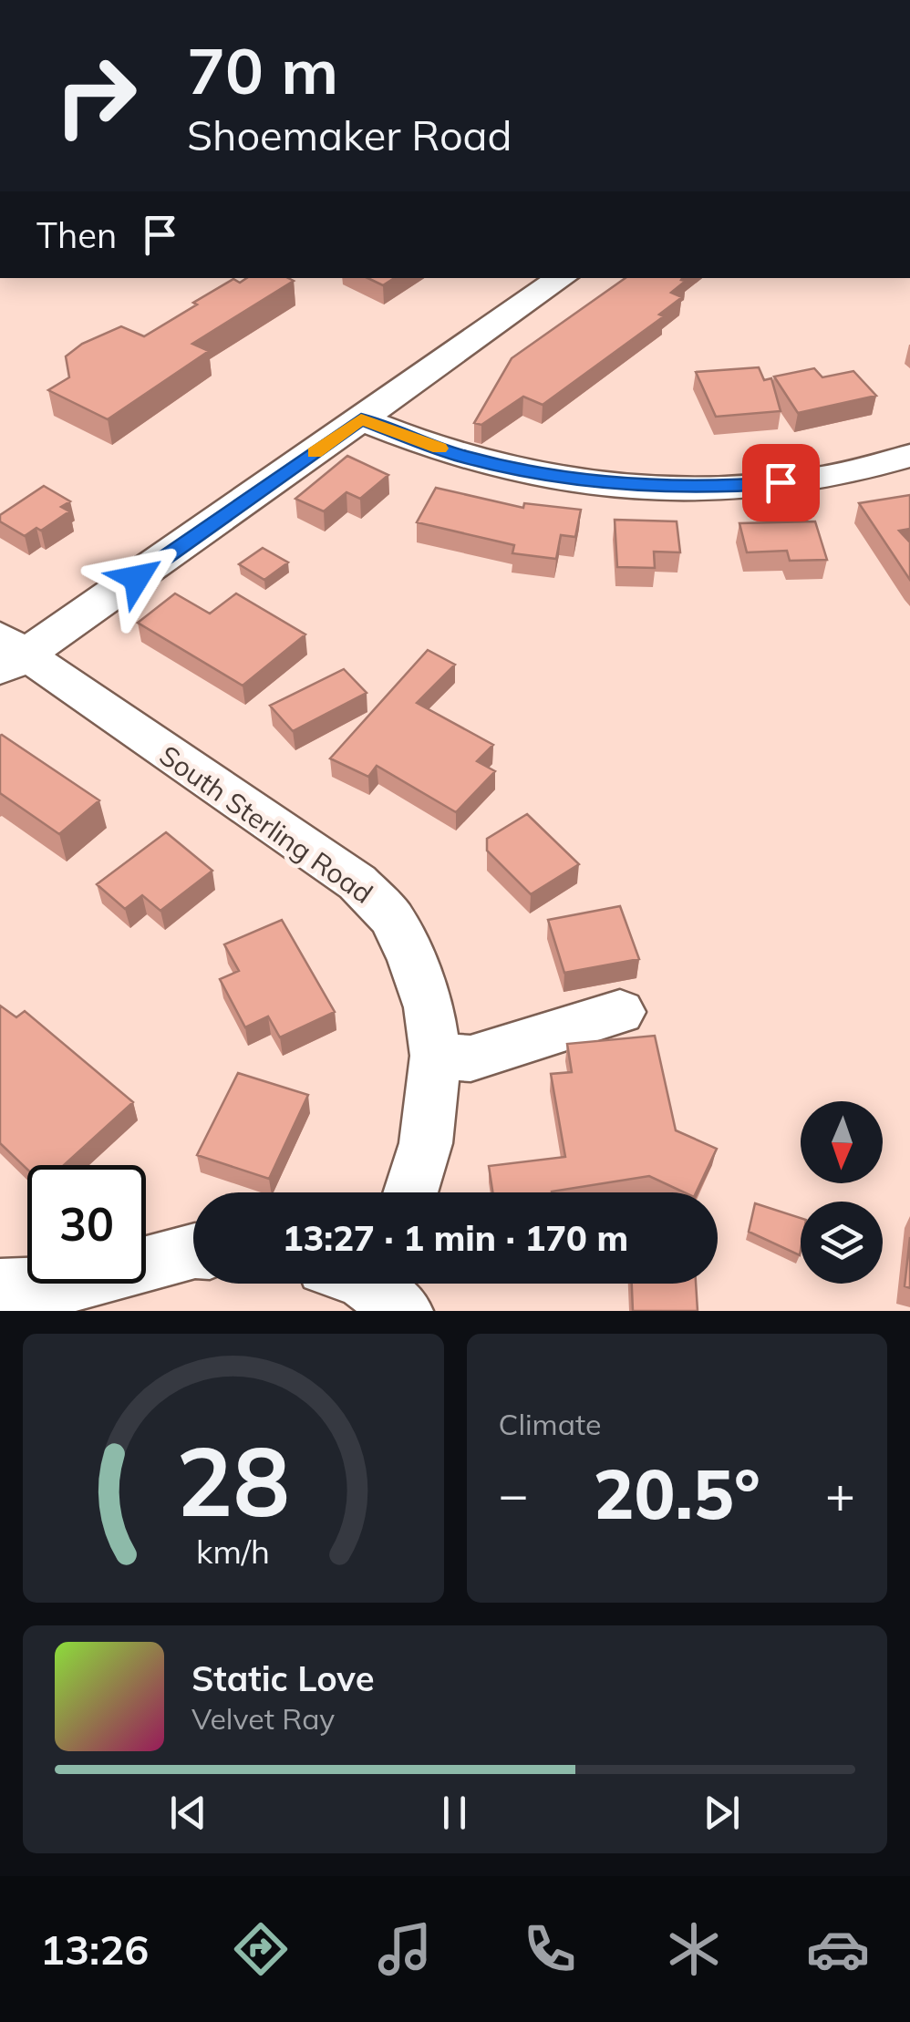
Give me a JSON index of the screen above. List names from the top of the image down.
{
  "streets": {
    "street": ["South Sterling Road"]
  },
  "north": "bottom",
  "page": {
    "turn": ["70 m", "Shoemaker Road"],
    "then": "Then",
    "limit": "30",
    "trip": "13:27 · 1 min · 170 m",
    "tile": "Climate",
    "heat": ["−", "20.5°", "+"],
    "song": ["Static Love", "Velvet Ray"],
    "tabs": "13:26",
    "gauge": ["28", "km/h"]
  }
}
